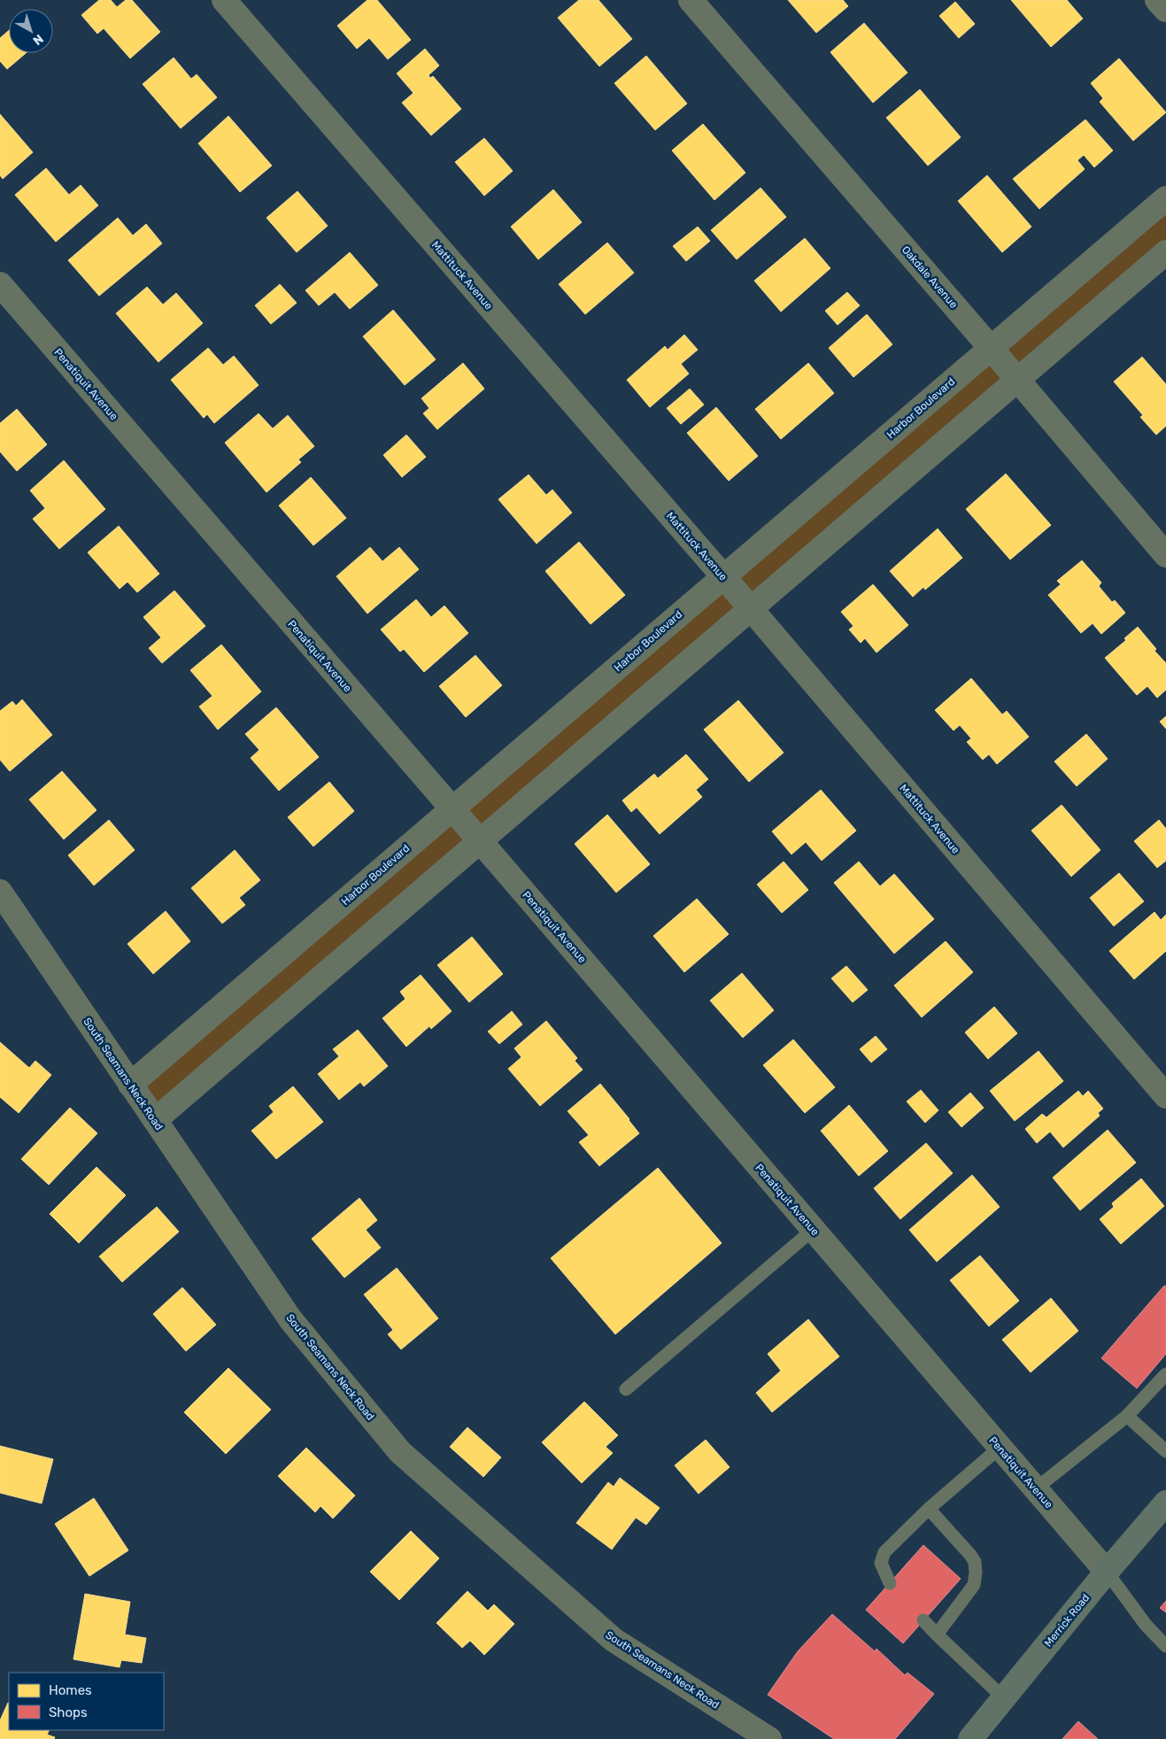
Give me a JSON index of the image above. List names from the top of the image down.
{
  "streets": {
    "main road": ["Merrick Road"],
    "street": [
      "Mattituck Avenue",
      "Oakdale Avenue",
      "Penatiquit Avenue",
      "Harbor Boulevard",
      "South Seamans Neck Road"
    ]
  },
  "crossings": [
    ["Mattituck Avenue", "Harbor Boulevard"],
    ["Oakdale Avenue", "Harbor Boulevard"],
    ["Penatiquit Avenue", "Harbor Boulevard"],
    ["Penatiquit Avenue", "Merrick Road"],
    ["Harbor Boulevard", "South Seamans Neck Road"]
  ],
  "legend": ["Homes", "Shops"],
  "north": "bottom right"
}
